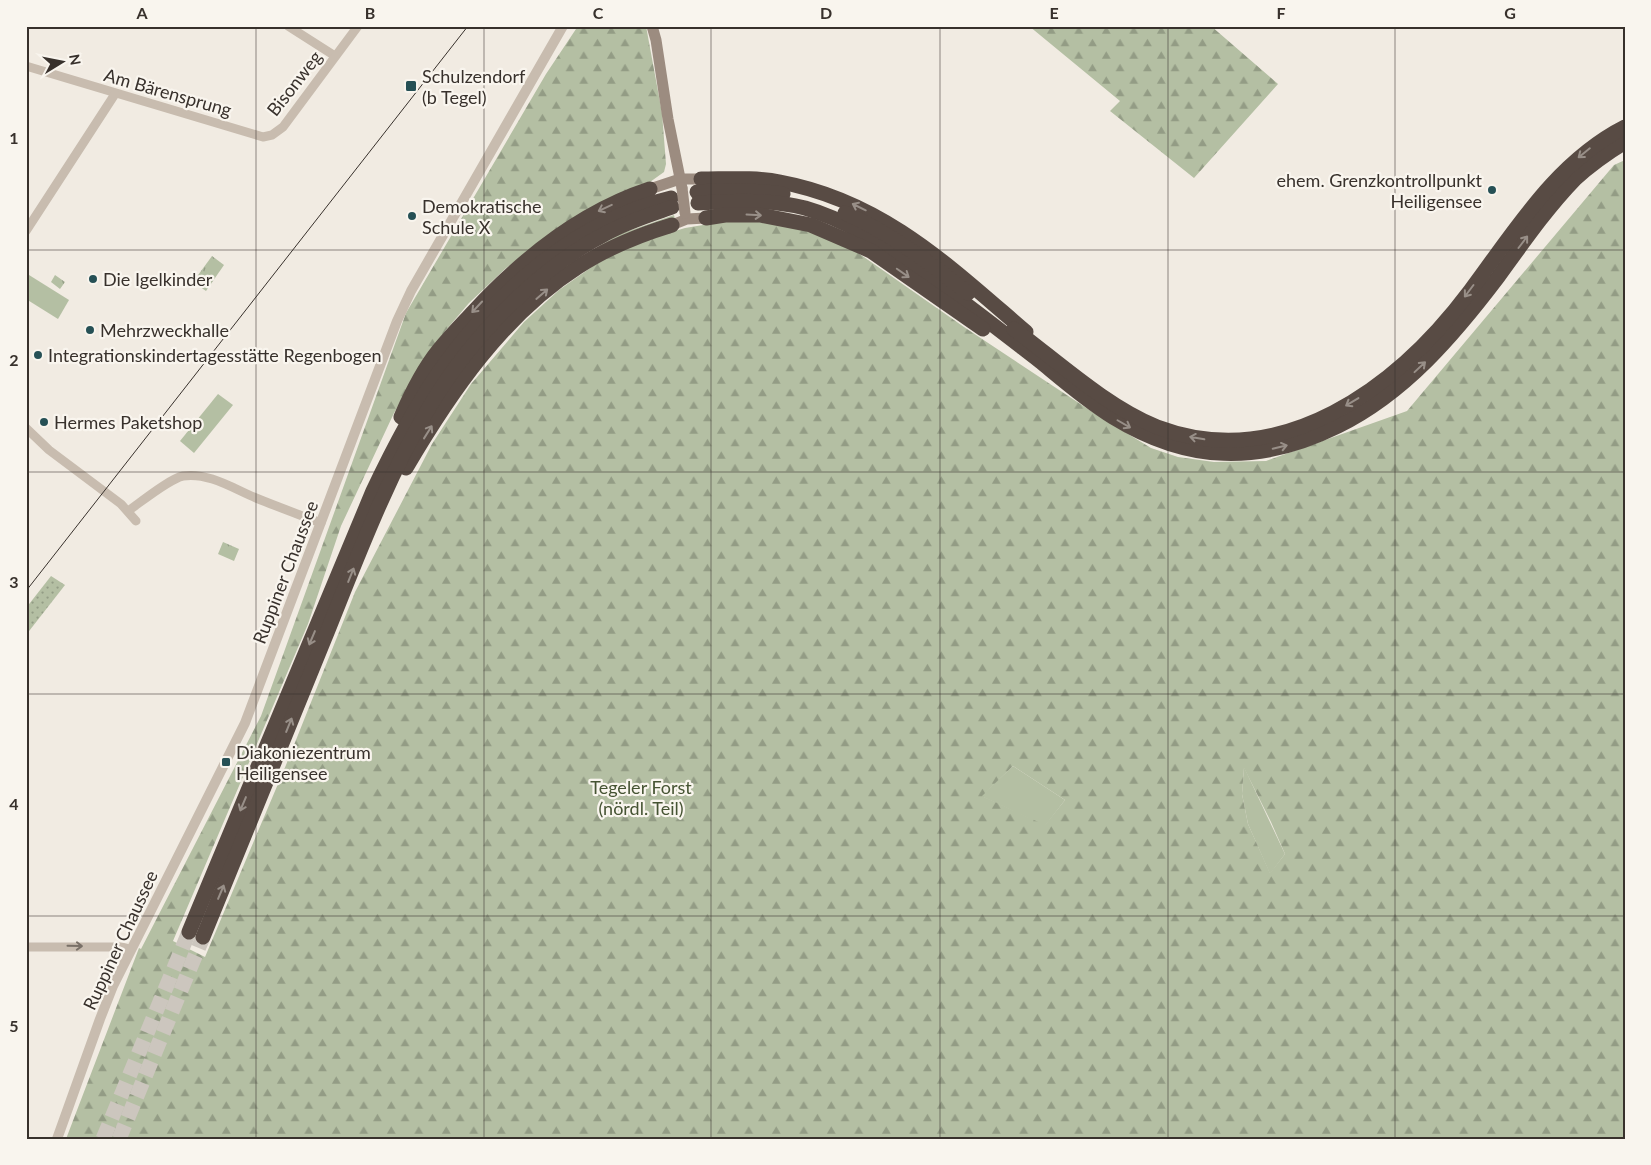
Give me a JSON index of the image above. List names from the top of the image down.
{
  "streets": {
    "street": ["Bisonweg", "Am Bärensprung", "Ruppiner Chaussee"]
  },
  "crossings": [
    ["Bisonweg", "Am Bärensprung"]
  ],
  "parks": ["Tegeler Forst (nördl. Teil)"],
  "places": {
    "transit": ["Schulzendorf (b Tegel)", "Diakoniezentrum Heiligensee"],
    "other": [
      "ehem. Grenzkontrollpunkt Heiligensee",
      "Demokratische Schule X",
      "Die Igelkinder",
      "Mehrzweckhalle",
      "Integrationskindertagesstätte Regenbogen",
      "Hermes Paketshop"
    ]
  },
  "north": "right",
  "grid": {
    "columns": [
      "A",
      "B",
      "C",
      "D",
      "E",
      "F",
      "G"
    ],
    "rows": [
      "1",
      "2",
      "3",
      "4",
      "5"
    ]
  }
}
